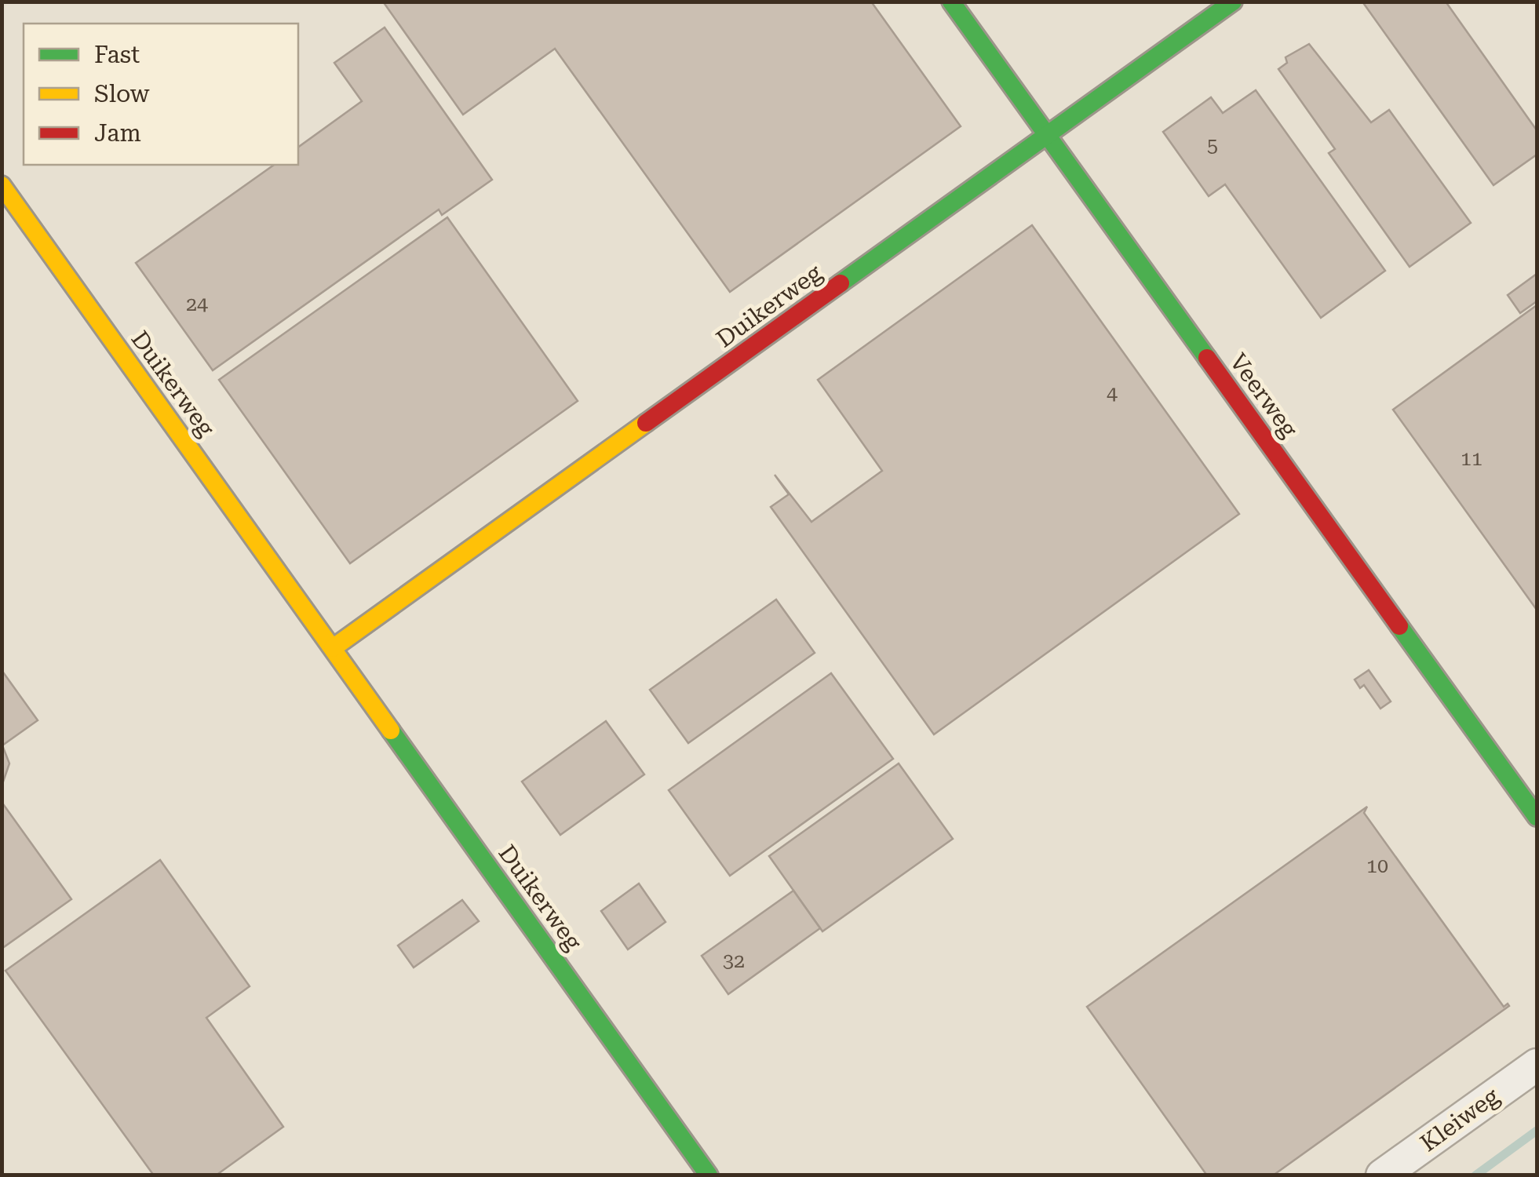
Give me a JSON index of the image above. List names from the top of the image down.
{
  "streets": {
    "street": ["Duikerweg", "Veerweg", "Kleiweg"]
  },
  "crossings": [
    ["Duikerweg", "Veerweg"]
  ],
  "house_numbers": [
    "5",
    "24",
    "4",
    "11",
    "10",
    "32"
  ],
  "legend": ["Fast", "Slow", "Jam"]
}
